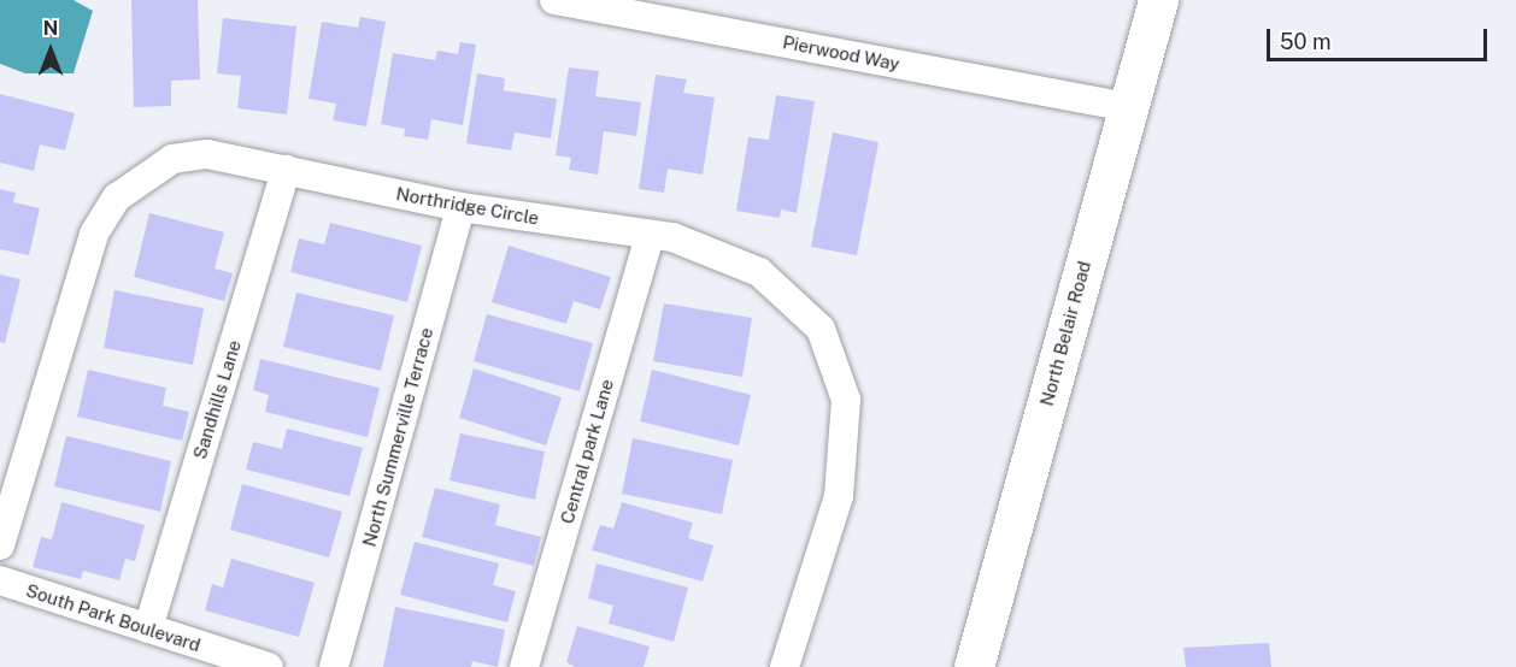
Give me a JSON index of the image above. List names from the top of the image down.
{
  "streets": {
    "street": [
      "Pierwood Way",
      "Northridge Circle",
      "North Belair Road",
      "Sandhills Lane",
      "North Summerville Terrace",
      "Central park Lane",
      "South Park Boulevard"
    ]
  },
  "crossings": [
    ["Pierwood Way", "North Belair Road"],
    ["Northridge Circle", "Sandhills Lane"],
    ["Northridge Circle", "North Summerville Terrace"],
    ["Northridge Circle", "Central park Lane"],
    ["Sandhills Lane", "South Park Boulevard"]
  ],
  "scale_bar": "50 m",
  "north": "top"
}
